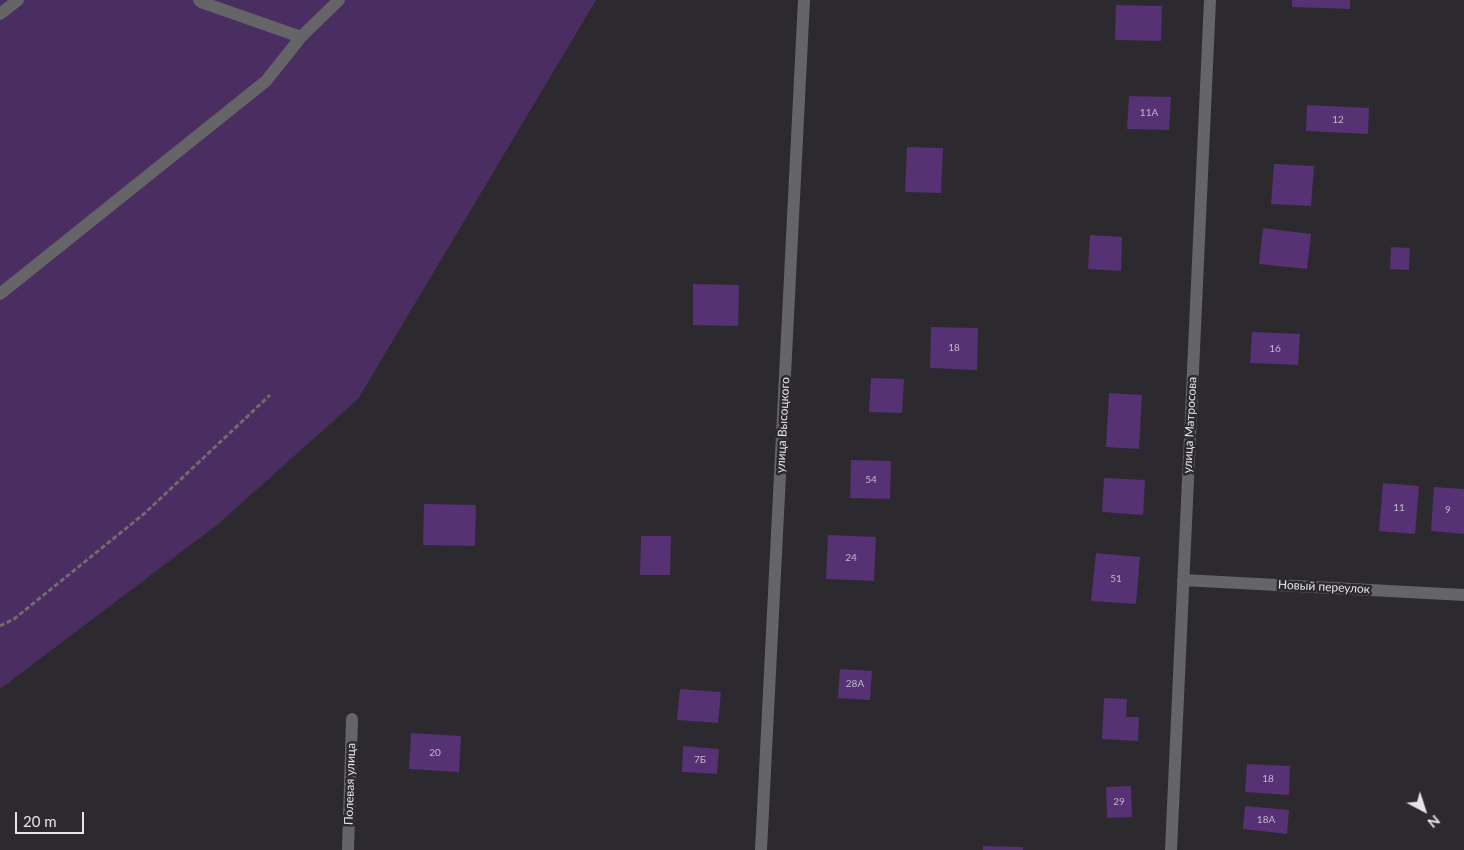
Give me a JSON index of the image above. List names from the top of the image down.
{
  "streets": {
    "street": [
      "улица Высоцкого",
      "улица Матросова",
      "Новый переулок",
      "Полевая улица"
    ]
  },
  "crossings": [
    ["улица Матросова", "Новый переулок"]
  ],
  "house_numbers": [
    "11А",
    "12",
    "18",
    "16",
    "54",
    "11",
    "9",
    "24",
    "51",
    "28А",
    "20",
    "7Б",
    "18",
    "29",
    "18А"
  ],
  "scale_bar": "20 m",
  "north": "bottom right"
}
